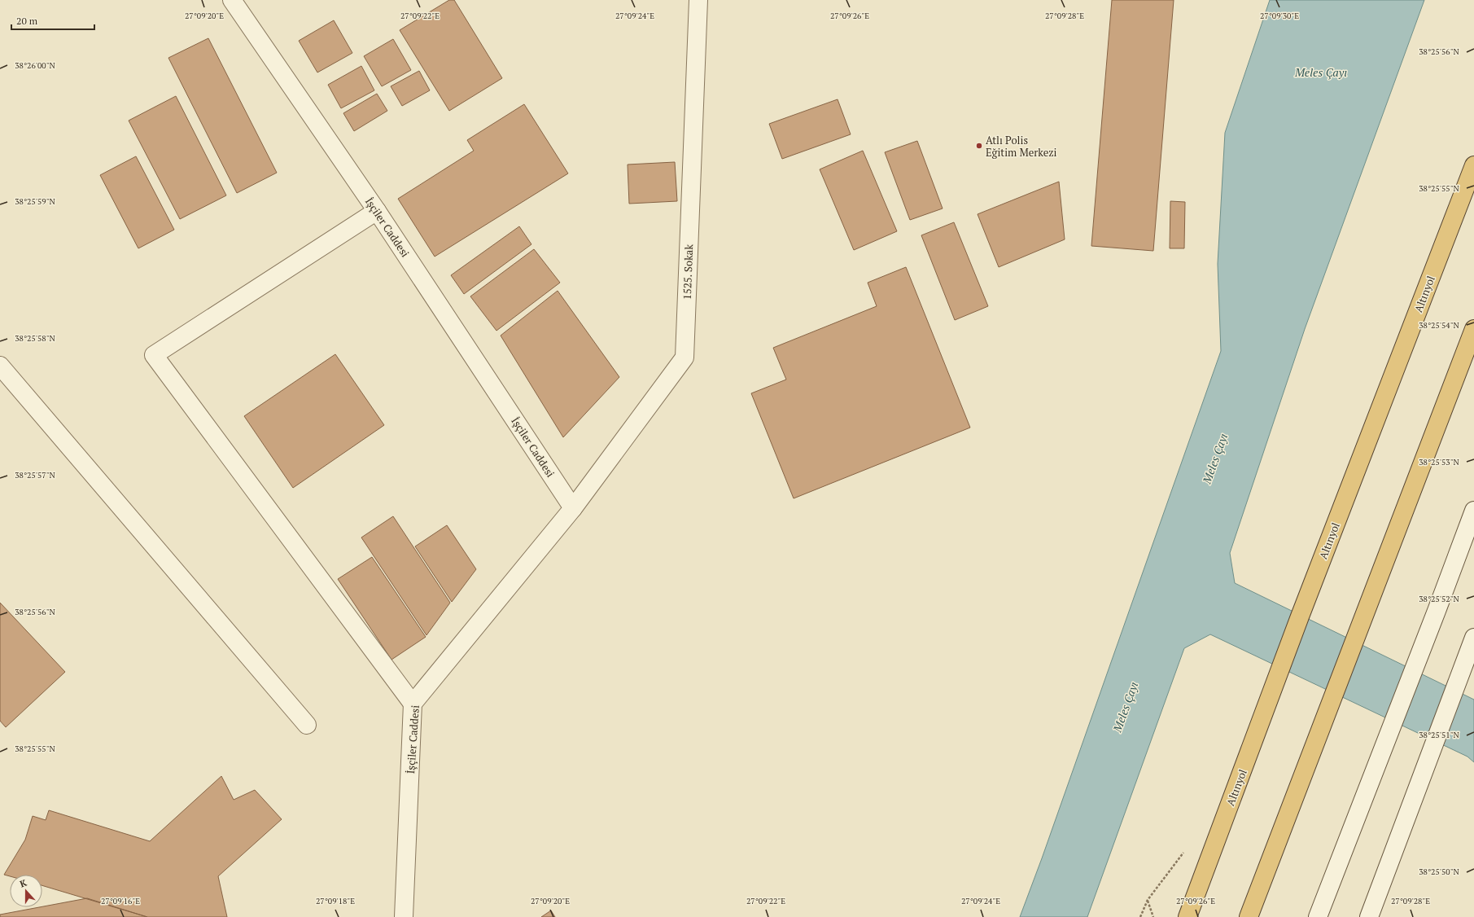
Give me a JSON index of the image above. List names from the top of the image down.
{
  "streets": {
    "highway": ["Altınyol"],
    "street": ["İşçiler Caddesi", "1525. Sokak"]
  },
  "crossings": [
    ["İşçiler Caddesi", "1525. Sokak"]
  ],
  "water": ["Meles Çayı"],
  "places": ["Atlı Polis Eğitim Merkezi"],
  "scale_bar": "20 m",
  "north": "top",
  "coordinates": [
    "27°09'20\"E",
    "27°09'22\"E",
    "27°09'24\"E",
    "27°09'26\"E",
    "27°09'28\"E",
    "27°09'30\"E",
    "38°25'56\"N",
    "38°26'00\"N",
    "38°25'55\"N",
    "38°25'59\"N",
    "38°25'54\"N",
    "38°25'58\"N",
    "38°25'53\"N",
    "38°25'57\"N",
    "38°25'52\"N",
    "38°25'51\"N",
    "38°25'50\"N",
    "27°09'16\"E",
    "27°09'18\"E"
  ]
}
